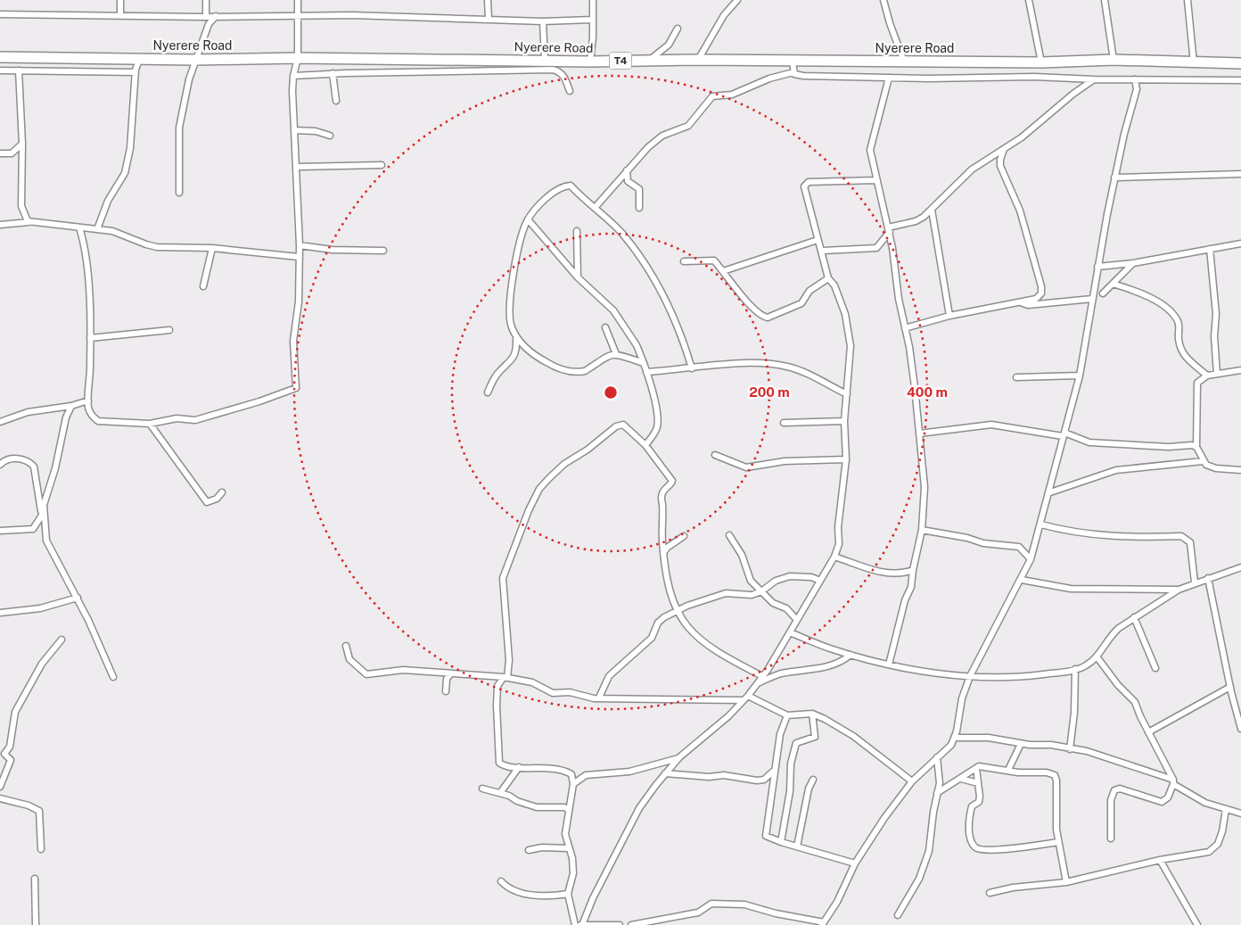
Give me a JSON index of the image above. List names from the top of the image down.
{
  "streets": {
    "highway": ["Nyerere Road", "T4"]
  },
  "rings": ["200 m", "400 m"]
}
